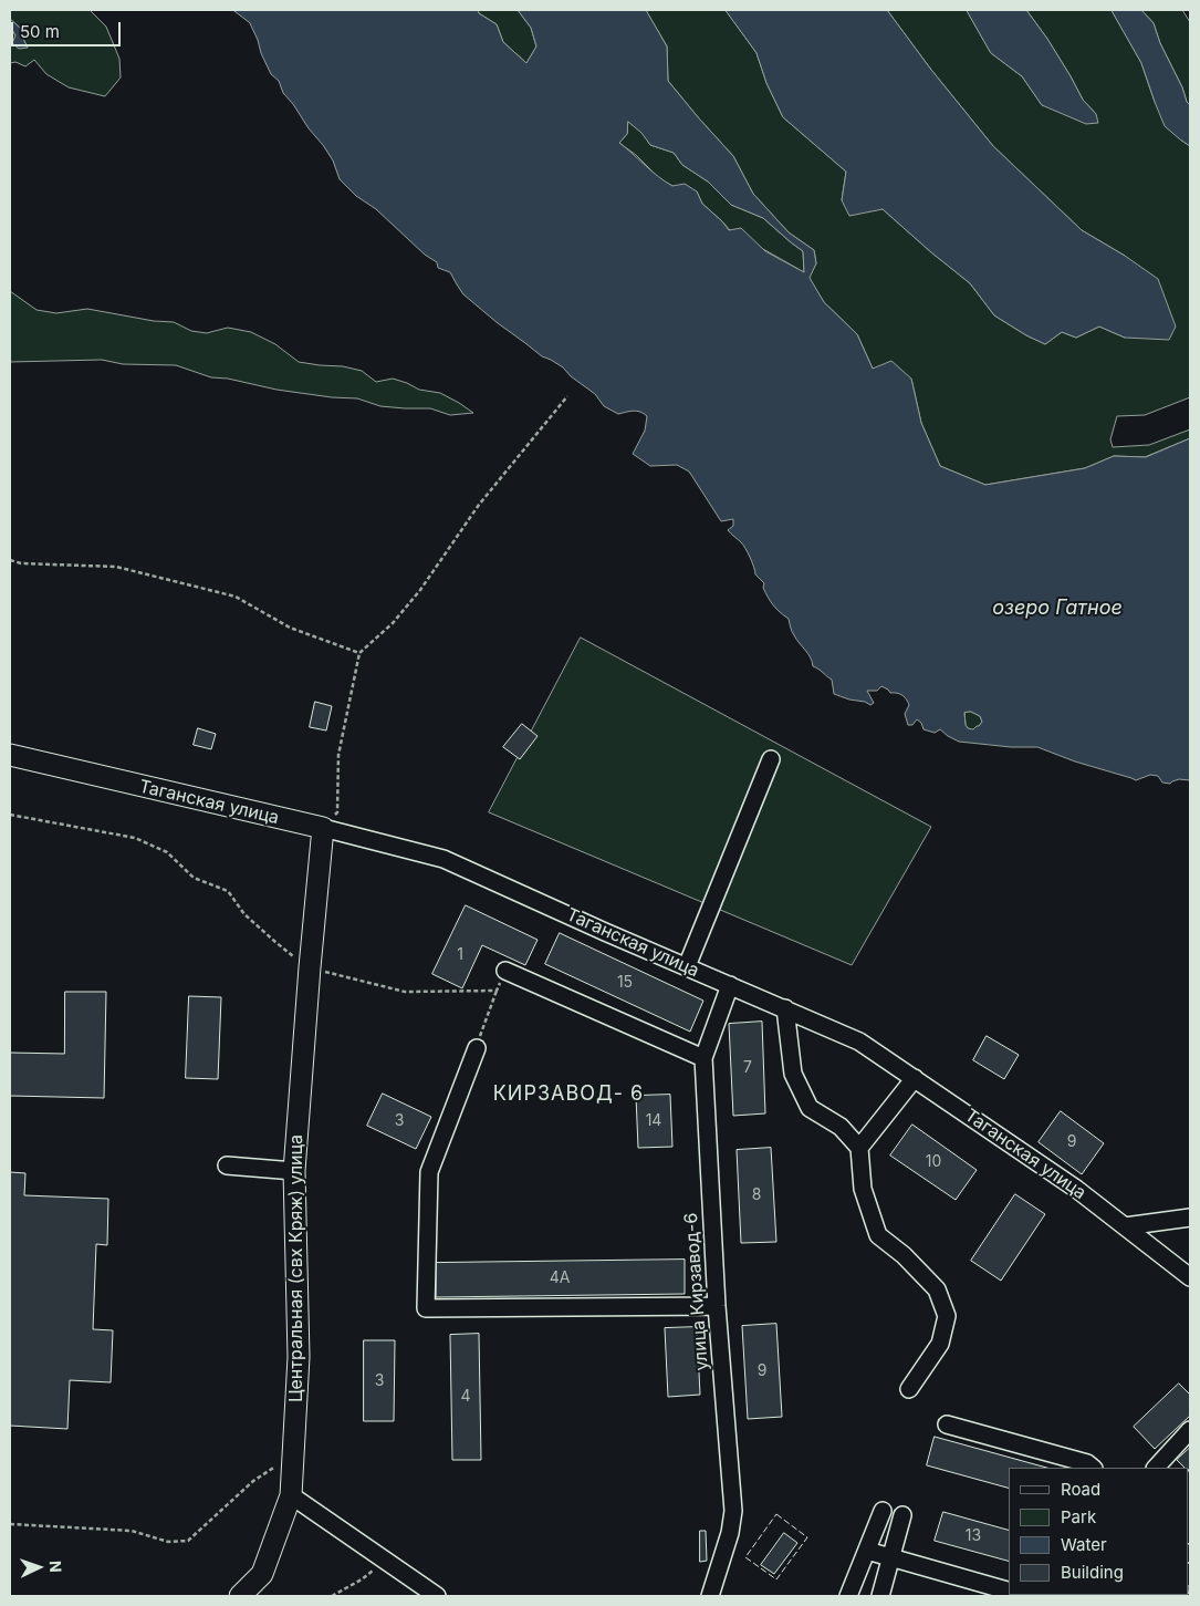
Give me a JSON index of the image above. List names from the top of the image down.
{
  "streets": {
    "main road": ["Таганская улица", "Центральная (свх Кряж) улица"],
    "street": ["улица Кирзавод-6"]
  },
  "crossings": [
    ["Таганская улица", "Центральная (свх Кряж) улица"],
    ["Таганская улица", "улица Кирзавод-6"]
  ],
  "districts": ["КИРЗАВОД- 6"],
  "water": ["озеро Гатное"],
  "house_numbers": [
    "1",
    "15",
    "7",
    "3",
    "14",
    "9",
    "10",
    "8",
    "4А",
    "9",
    "3",
    "4",
    "13"
  ],
  "legend": [
    "Road",
    "Park",
    "Water",
    "Building"
  ],
  "scale_bar": "50 m",
  "north": "right"
}
